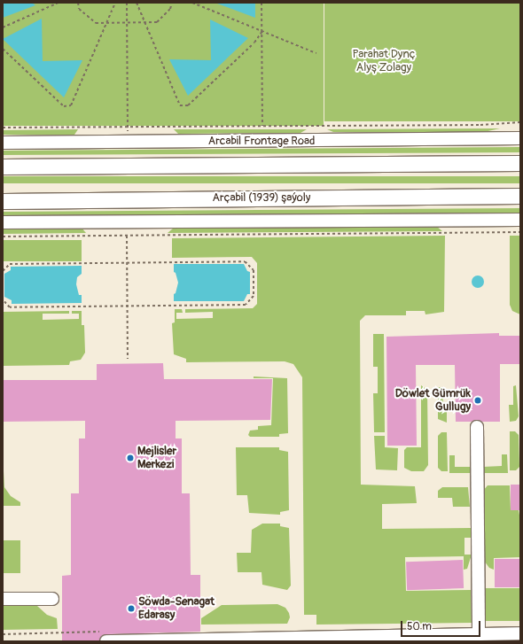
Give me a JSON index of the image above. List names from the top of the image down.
{
  "streets": {
    "main road": ["Arçabil (1939) şaýoly"],
    "street": ["Arcabil Frontage Road"]
  },
  "parks": ["Parahat Dynç Alyş Zolagy"],
  "places": ["Döwlet Gümrük Gullugy", "Mejlisler Merkezi", "Söwda-Senagat Edarasy"],
  "scale_bar": "50 m"
}
